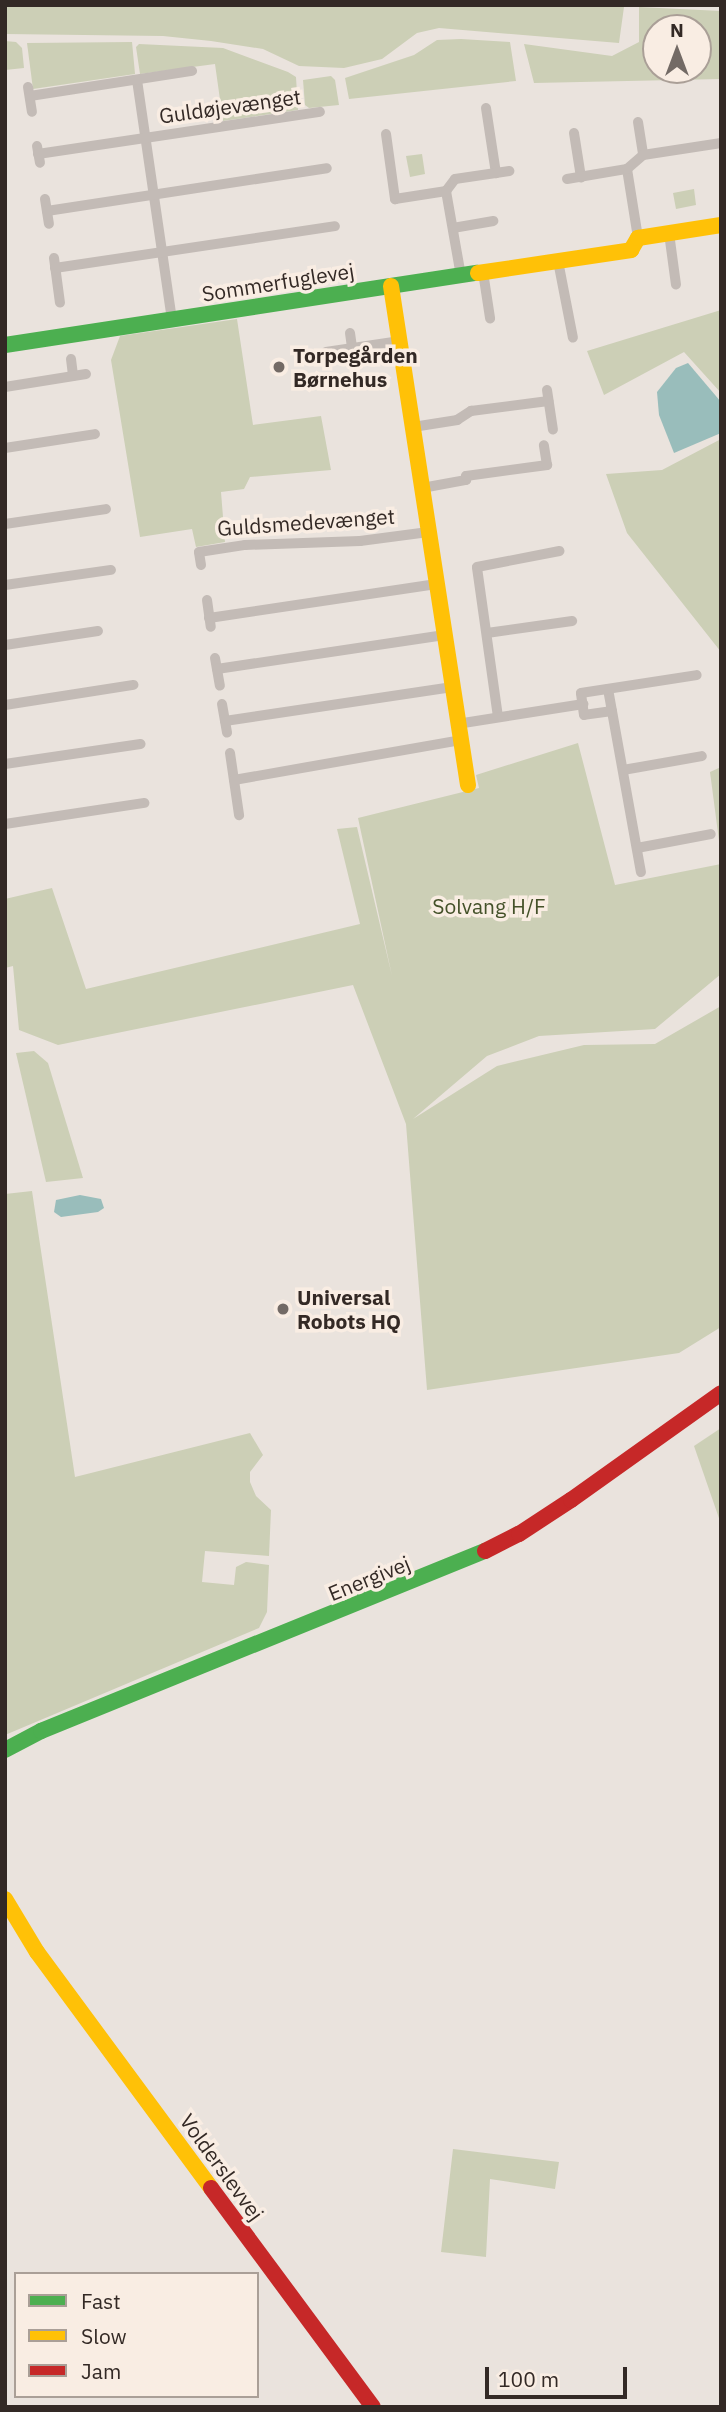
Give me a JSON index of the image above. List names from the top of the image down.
{
  "streets": {
    "street": [
      "Guldøjevænget",
      "Sommerfuglevej",
      "Guldsmedevænget",
      "Energivej",
      "Volderslevvej"
    ]
  },
  "crossings": [
    ["Guldøjevænget", "Sommerfuglevej"],
    ["Sommerfuglevej", "Guldsmedevænget"]
  ],
  "parks": ["Solvang H/F"],
  "places": ["Torpegården Børnehus", "Universal Robots HQ"],
  "legend": ["Fast", "Slow", "Jam"],
  "scale_bar": "100 m",
  "north": "top"
}
